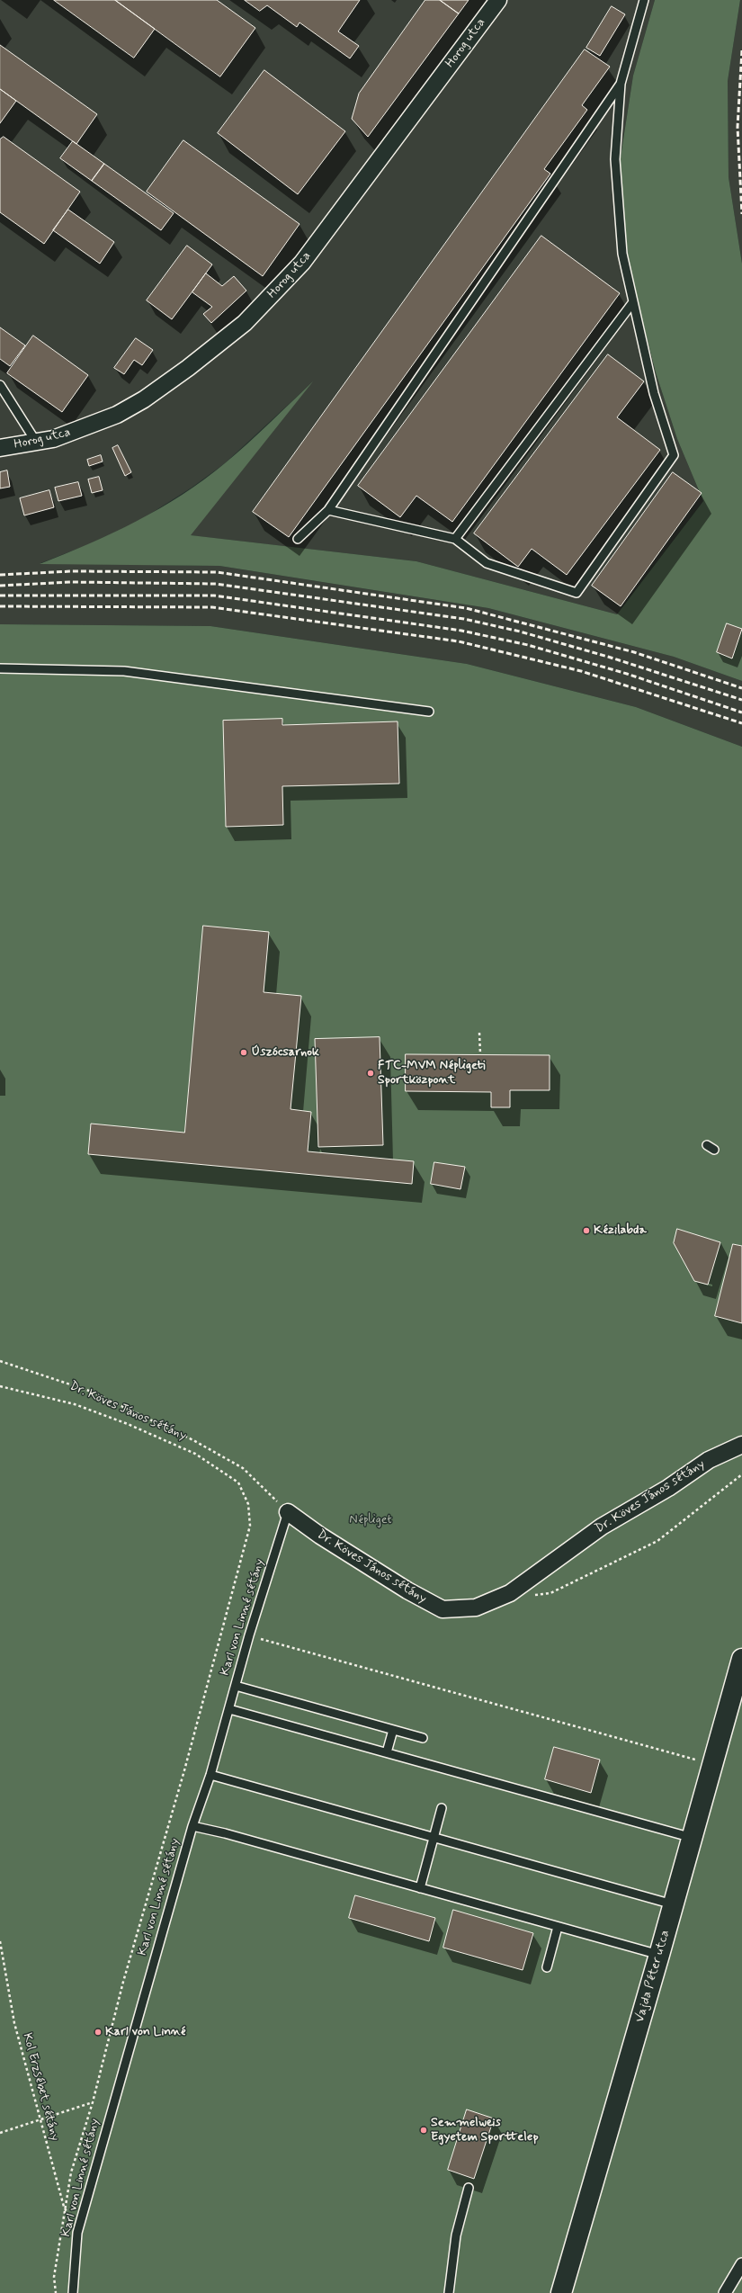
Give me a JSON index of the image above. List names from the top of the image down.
{
  "streets": {
    "street": ["Horog utca", "Dr. Köves János sétány", "Vajda Péter utca"],
    "lane": ["Karl von Linné sétány"],
    "path": ["Kol Erzsébet sétány"]
  },
  "crossings": [
    ["Dr. Köves János sétány", "Karl von Linné sétány"],
    ["Karl von Linné sétány", "Kol Erzsébet sétány"]
  ],
  "parks": ["Népliget"],
  "places": [
    "Úszócsarnok",
    "FTC-MVM Népligeti Sportközpont",
    "Kézilabda",
    "Karl von Linné",
    "Semmelweis Egyetem Sporttelep"
  ]
}
